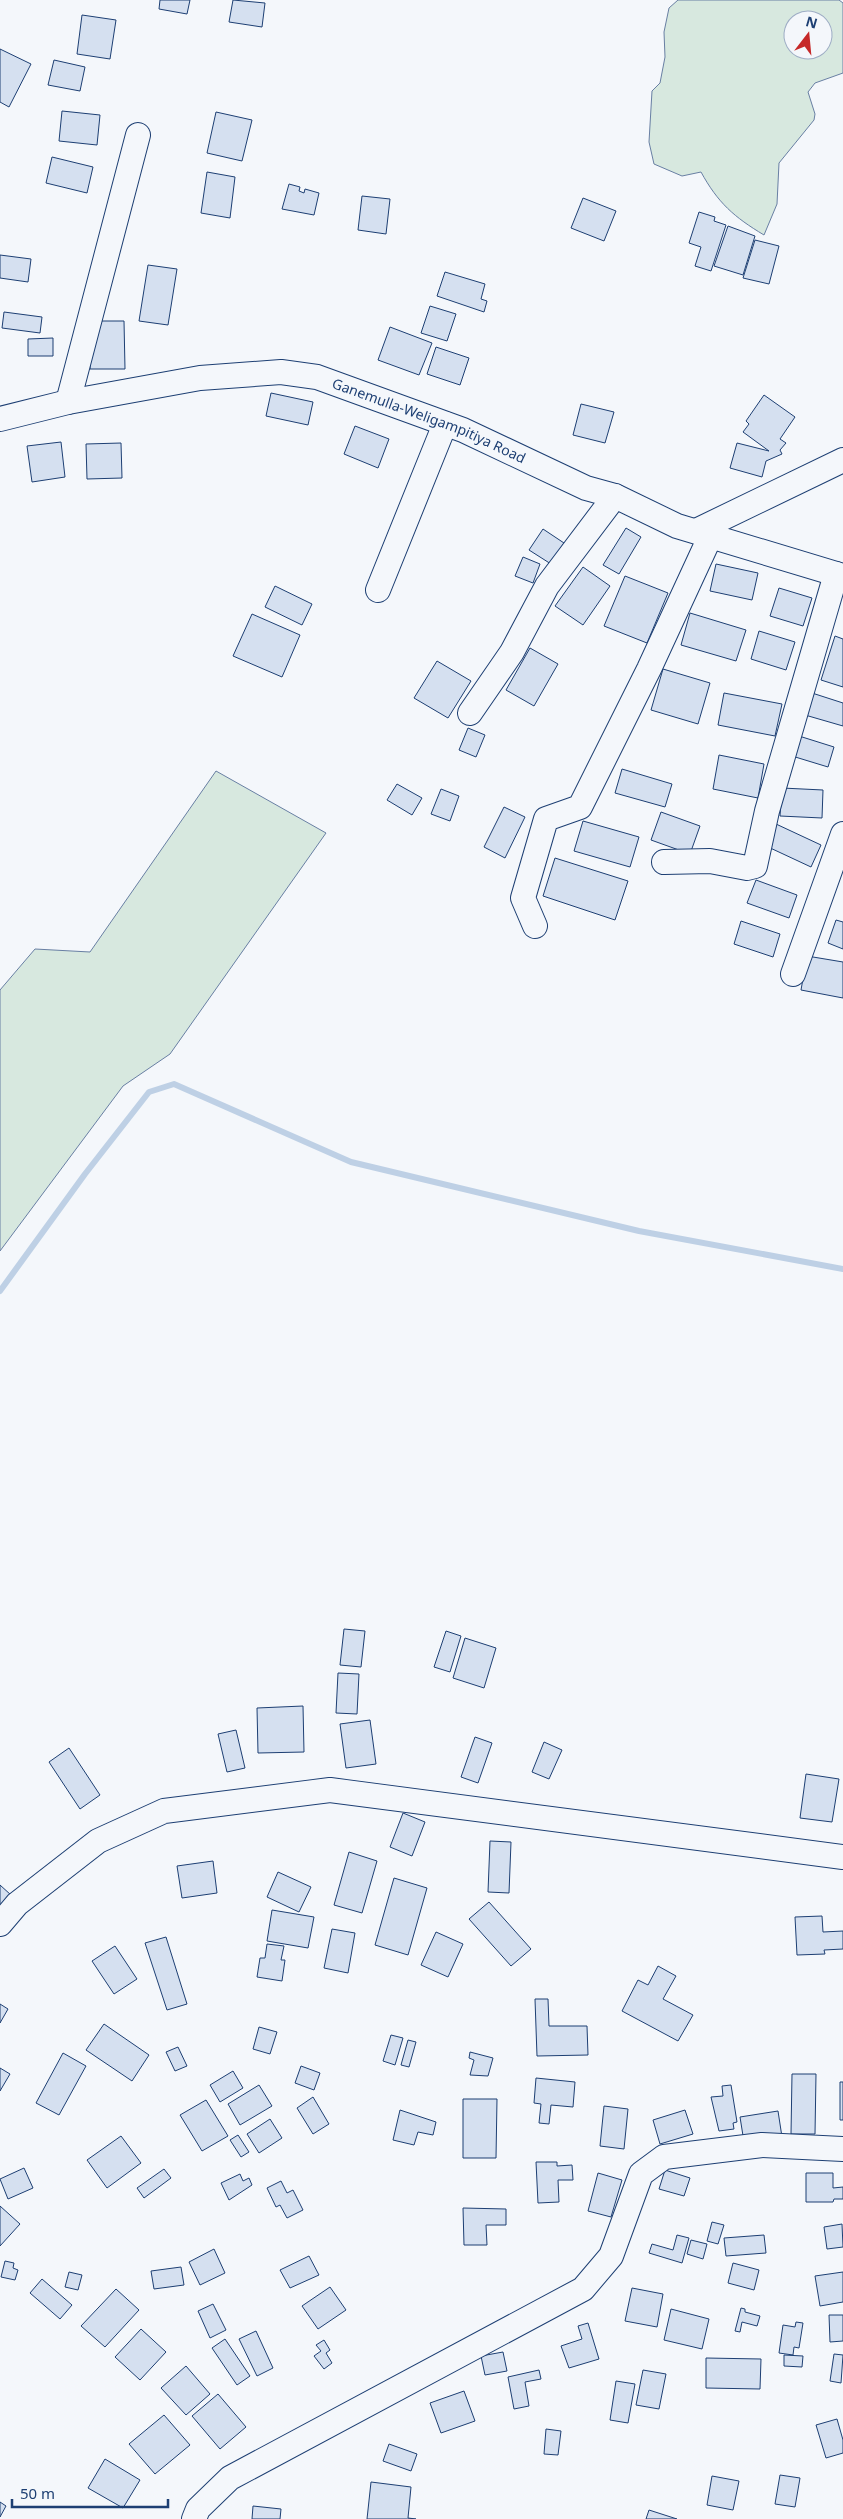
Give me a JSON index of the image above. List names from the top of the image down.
{
  "streets": {
    "street": ["Ganemulla-Weligampitiya Road"]
  },
  "scale_bar": "50 m",
  "north": "top"
}
